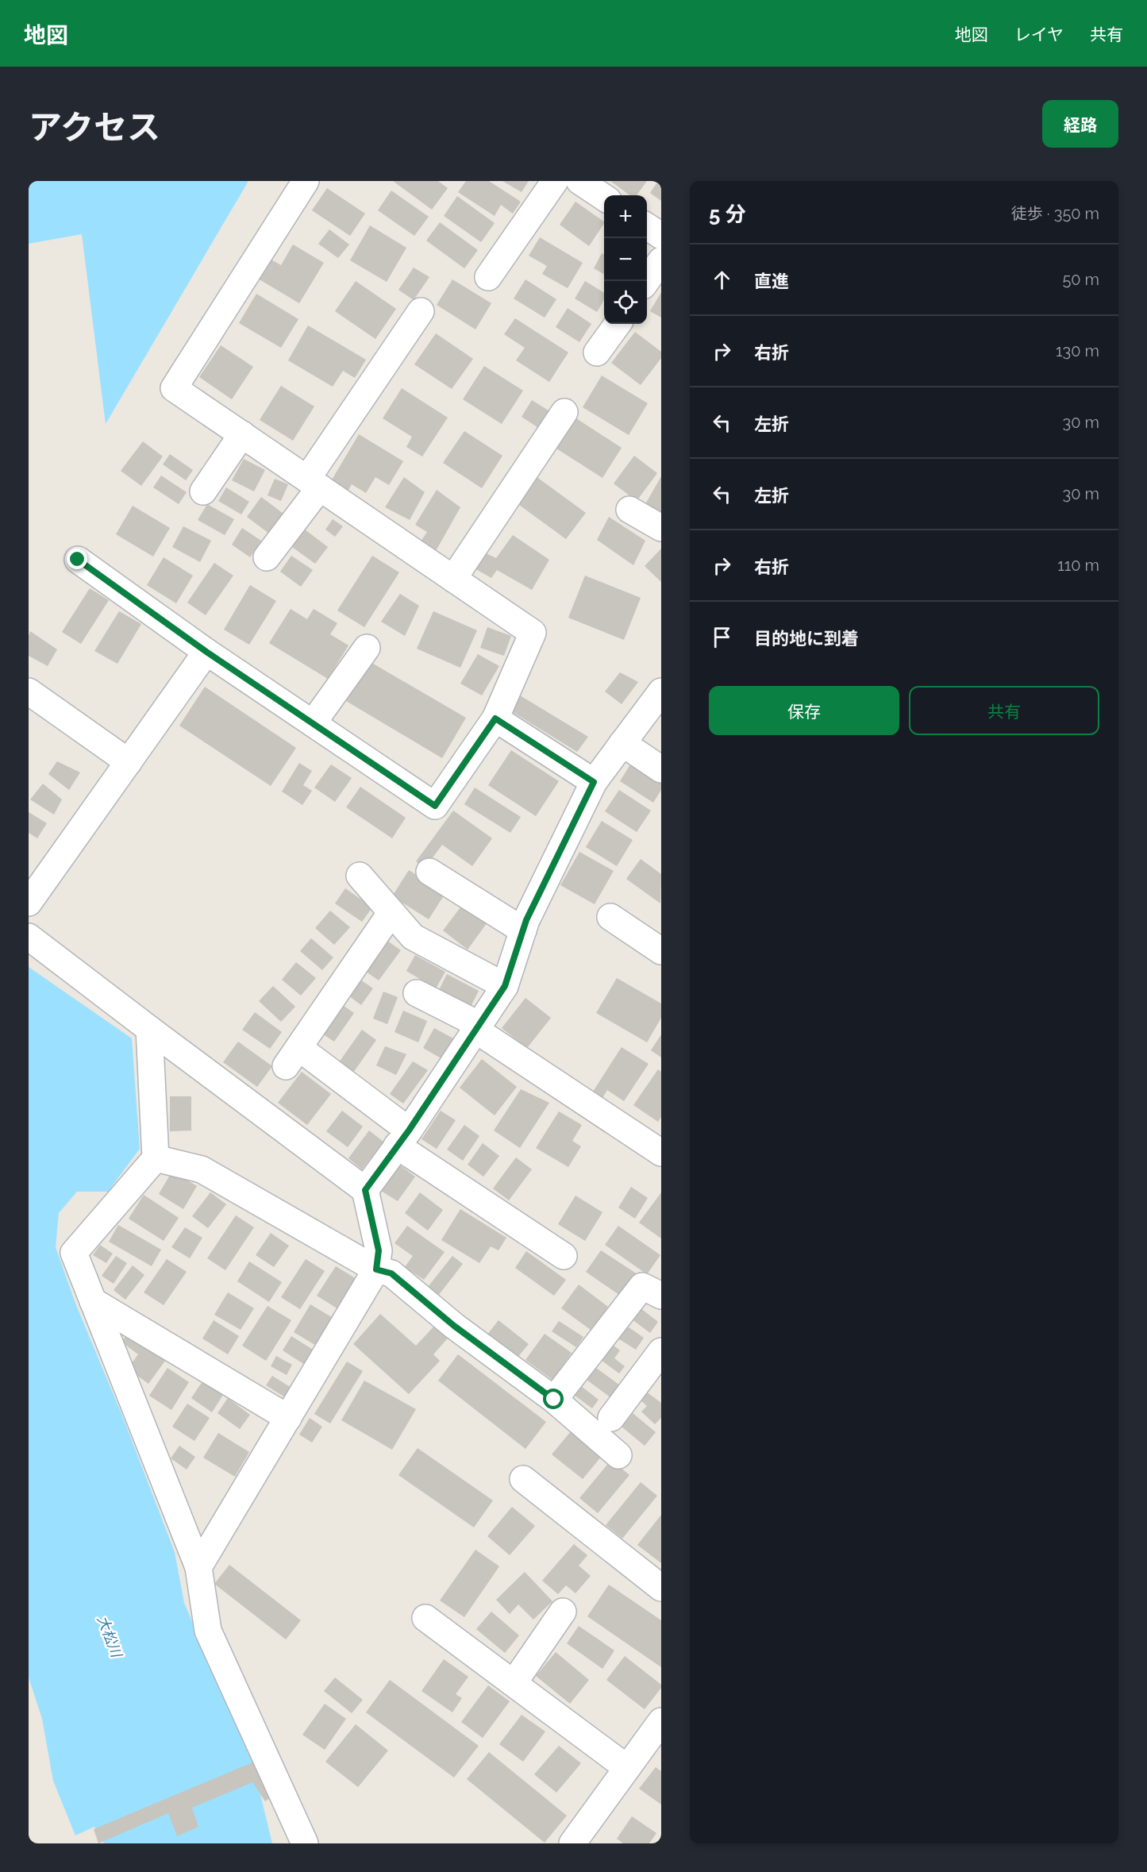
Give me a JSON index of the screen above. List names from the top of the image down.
{
  "water": ["大松川"],
  "page": {
    "header": "地図",
    "nav": ["地図", "レイヤ", "共有"],
    "title": "アクセス",
    "buttons": [
      "経路",
      ["保存", "共有"]
    ],
    "heading": ["5 分", "徒歩 · 350 m"],
    "map_buttons": ["+", "−"],
    "list": [
      ["直進", "50 m"],
      ["右折", "130 m"],
      ["左折", "30 m"],
      ["左折", "30 m"],
      ["右折", "110 m"],
      "目的地に到着"
    ]
  }
}
